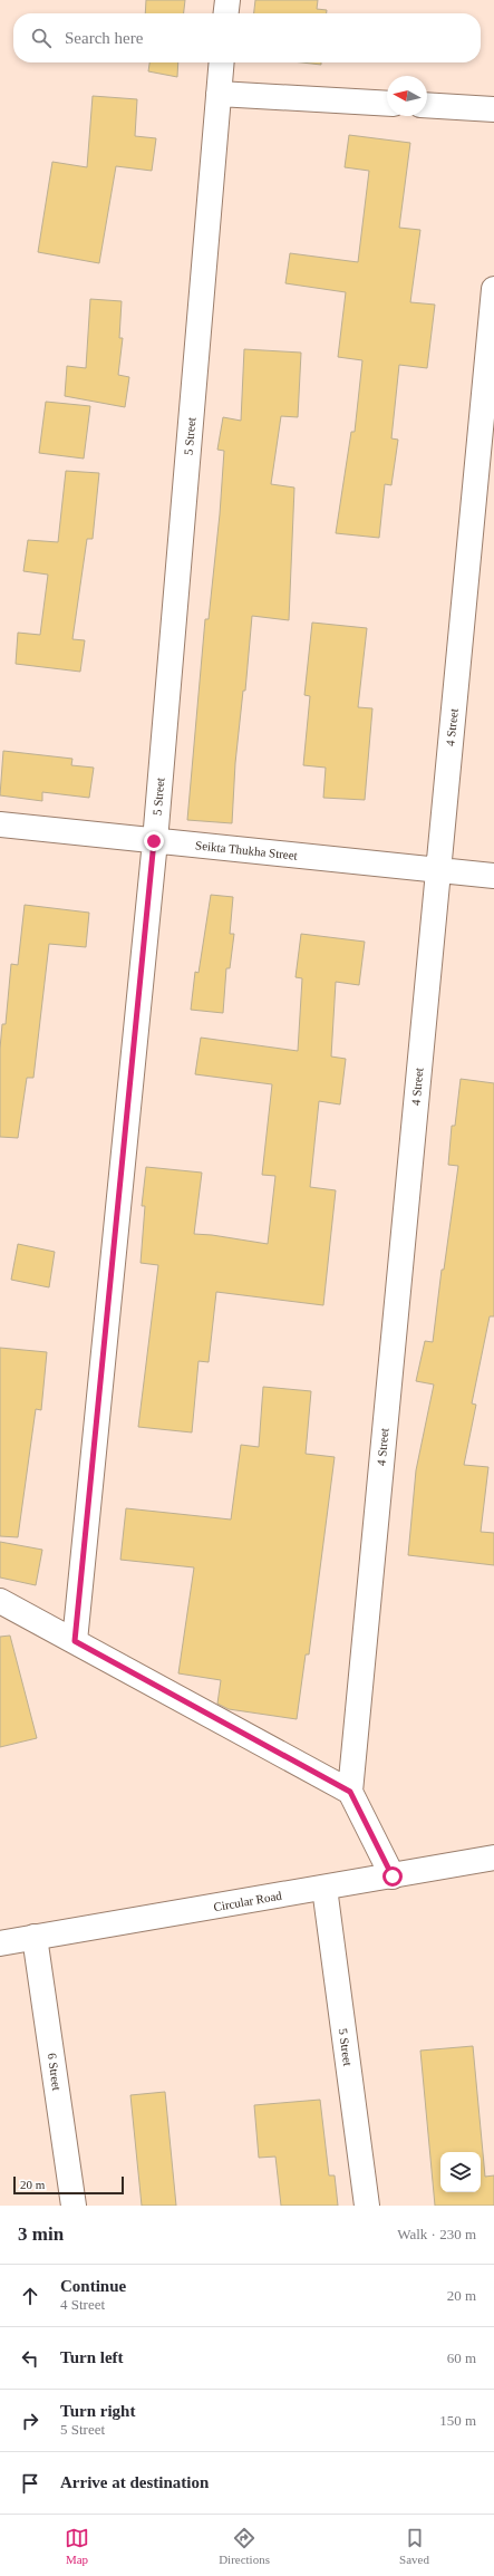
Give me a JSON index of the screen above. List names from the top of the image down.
{
  "streets": {
    "street": [
      "5 Street",
      "4 Street",
      "Seikta Thukha Street",
      "Circular Road",
      "6 Street"
    ]
  },
  "crossings": [
    ["5 Street", "Seikta Thukha Street"],
    ["5 Street", "Circular Road"],
    ["4 Street", "Seikta Thukha Street"],
    ["Circular Road", "6 Street"]
  ],
  "scale_bar": "20 m",
  "north": "left",
  "page": {
    "search": "Search here",
    "scale": "20 m",
    "heading": ["3 min", "Walk · 230 m"],
    "list": [
      ["Continue", "4 Street", "20 m"],
      ["Turn left", "60 m"],
      ["Turn right", "5 Street", "150 m"],
      "Arrive at destination"
    ],
    "nav": ["Map", "Directions", "Saved"]
  }
}
